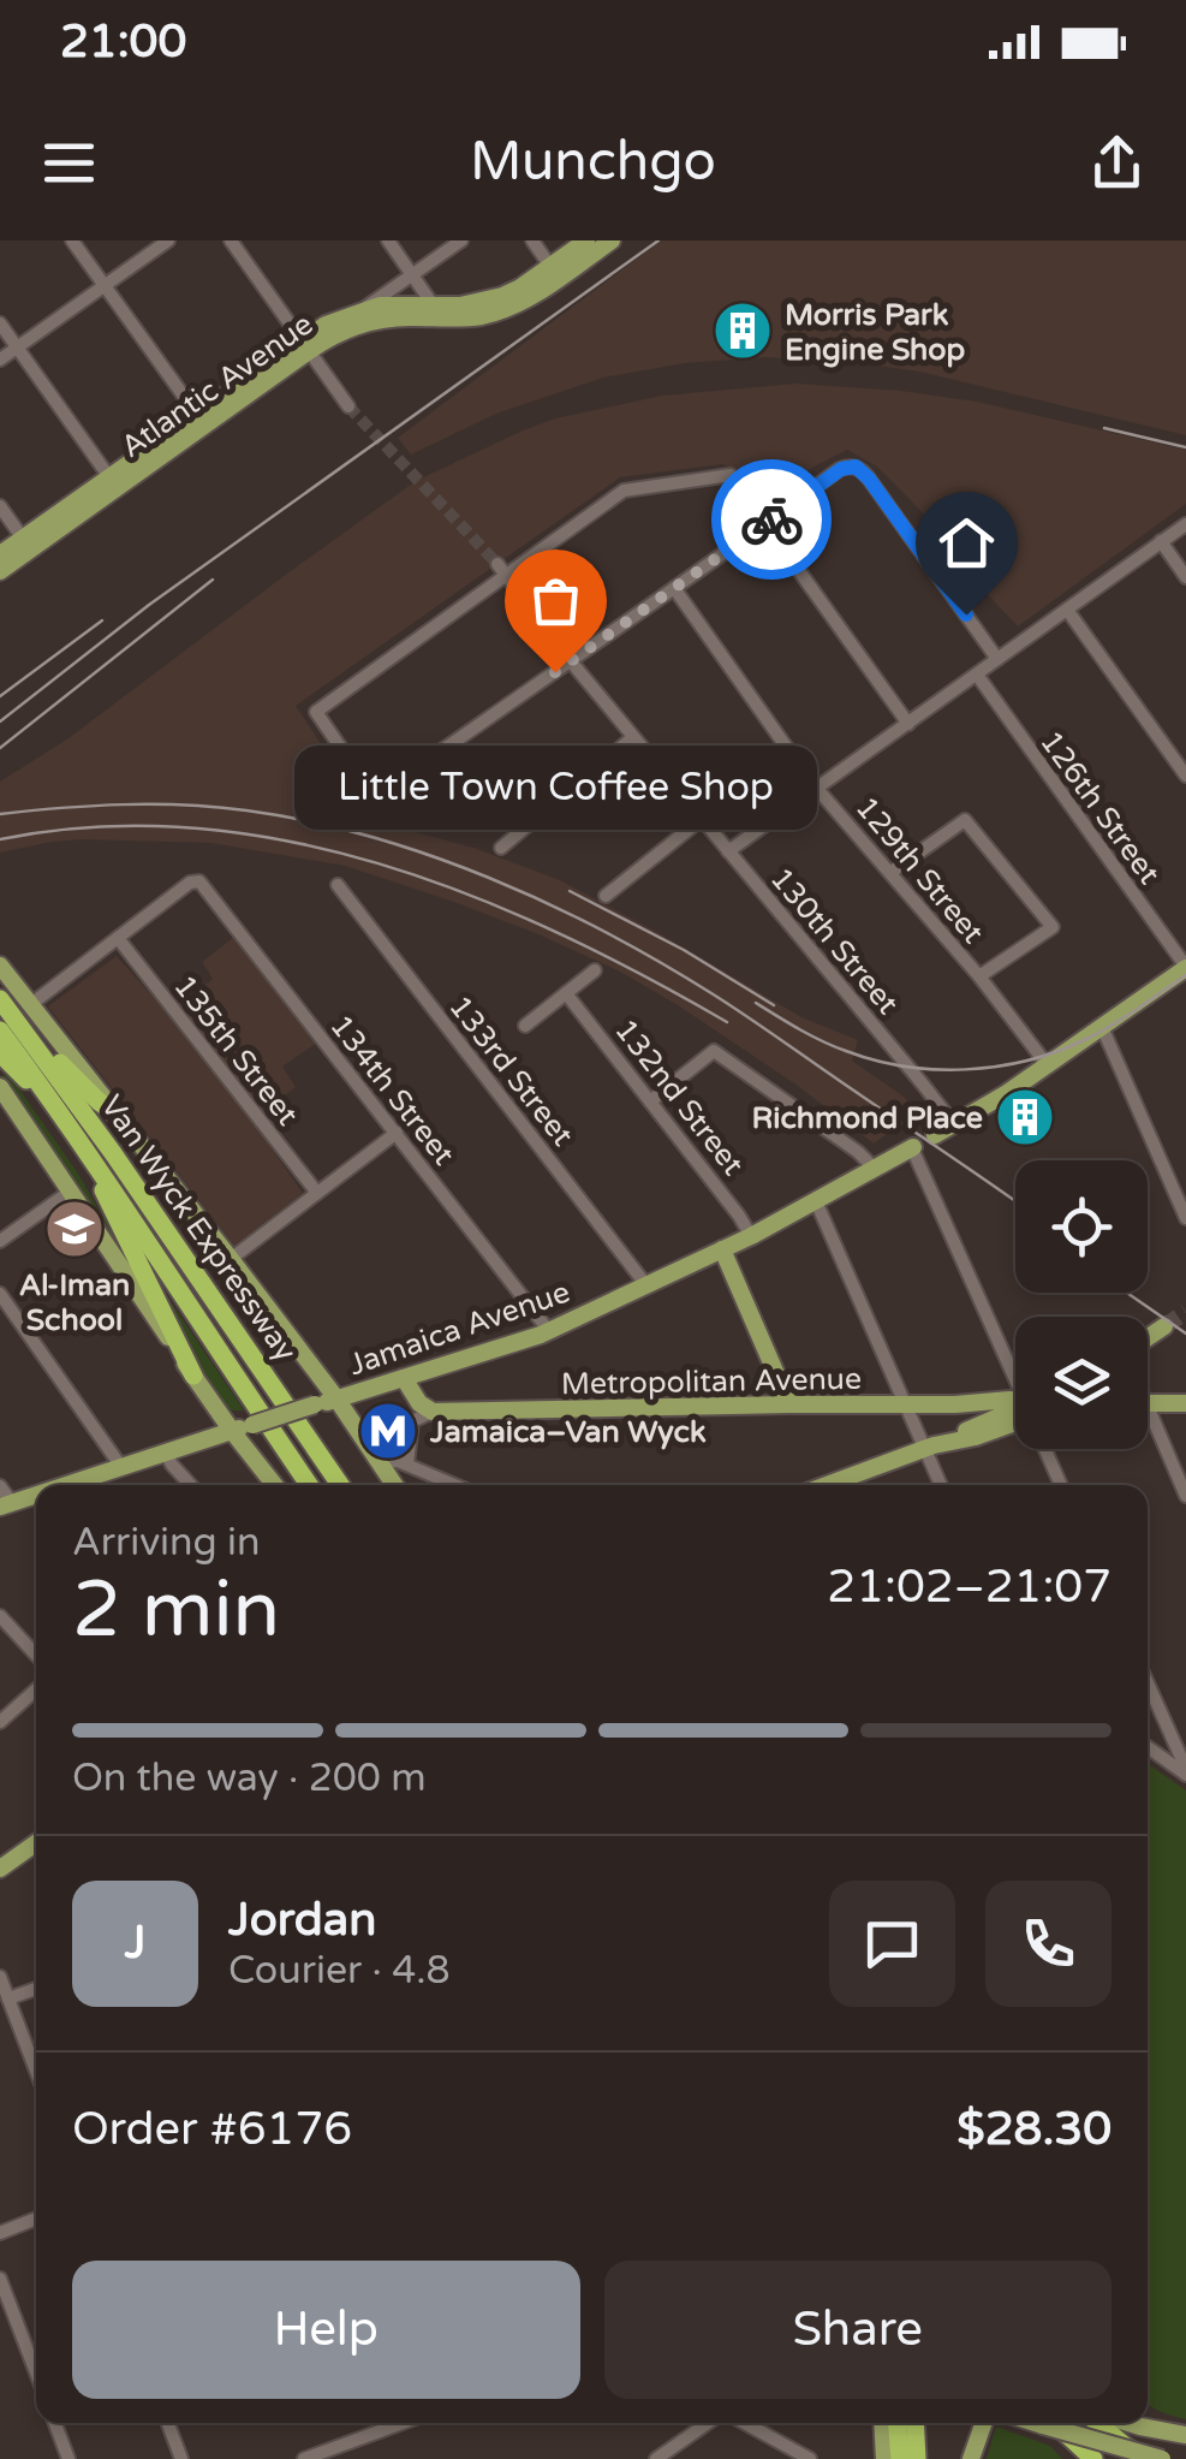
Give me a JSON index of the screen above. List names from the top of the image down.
{
  "streets": {
    "highway": ["Van Wyck Expressway"],
    "main road": ["Atlantic Avenue", "Jamaica Avenue", "Metropolitan Avenue"],
    "street": [
      "126th Street",
      "129th Street",
      "130th Street",
      "135th Street",
      "133rd Street",
      "134th Street",
      "132nd Street"
    ]
  },
  "crossings": [
    ["135th Street", "134th Street"],
    ["133rd Street", "Jamaica Avenue"],
    ["134th Street", "Jamaica Avenue"],
    ["132nd Street", "Jamaica Avenue"]
  ],
  "places": {
    "building": ["Morris Park Engine Shop", "Richmond Place"],
    "other": ["Little Town Coffee Shop"],
    "school or university": ["Al-Iman School"],
    "metro station": ["Jamaica–Van Wyck"]
  },
  "page": {
    "status": "21:00",
    "header": "Munchgo",
    "bubble": "Little Town Coffee Shop",
    "heading": ["2 min", "Arriving in", "21:02–21:07"],
    "panel": [
      "Jordan",
      "Courier · 4.8",
      "Order #6176",
      "$28.30"
    ],
    "bar": "On the way · 200 m",
    "round": "J",
    "buttons": ["Help", "Share"]
  }
}
